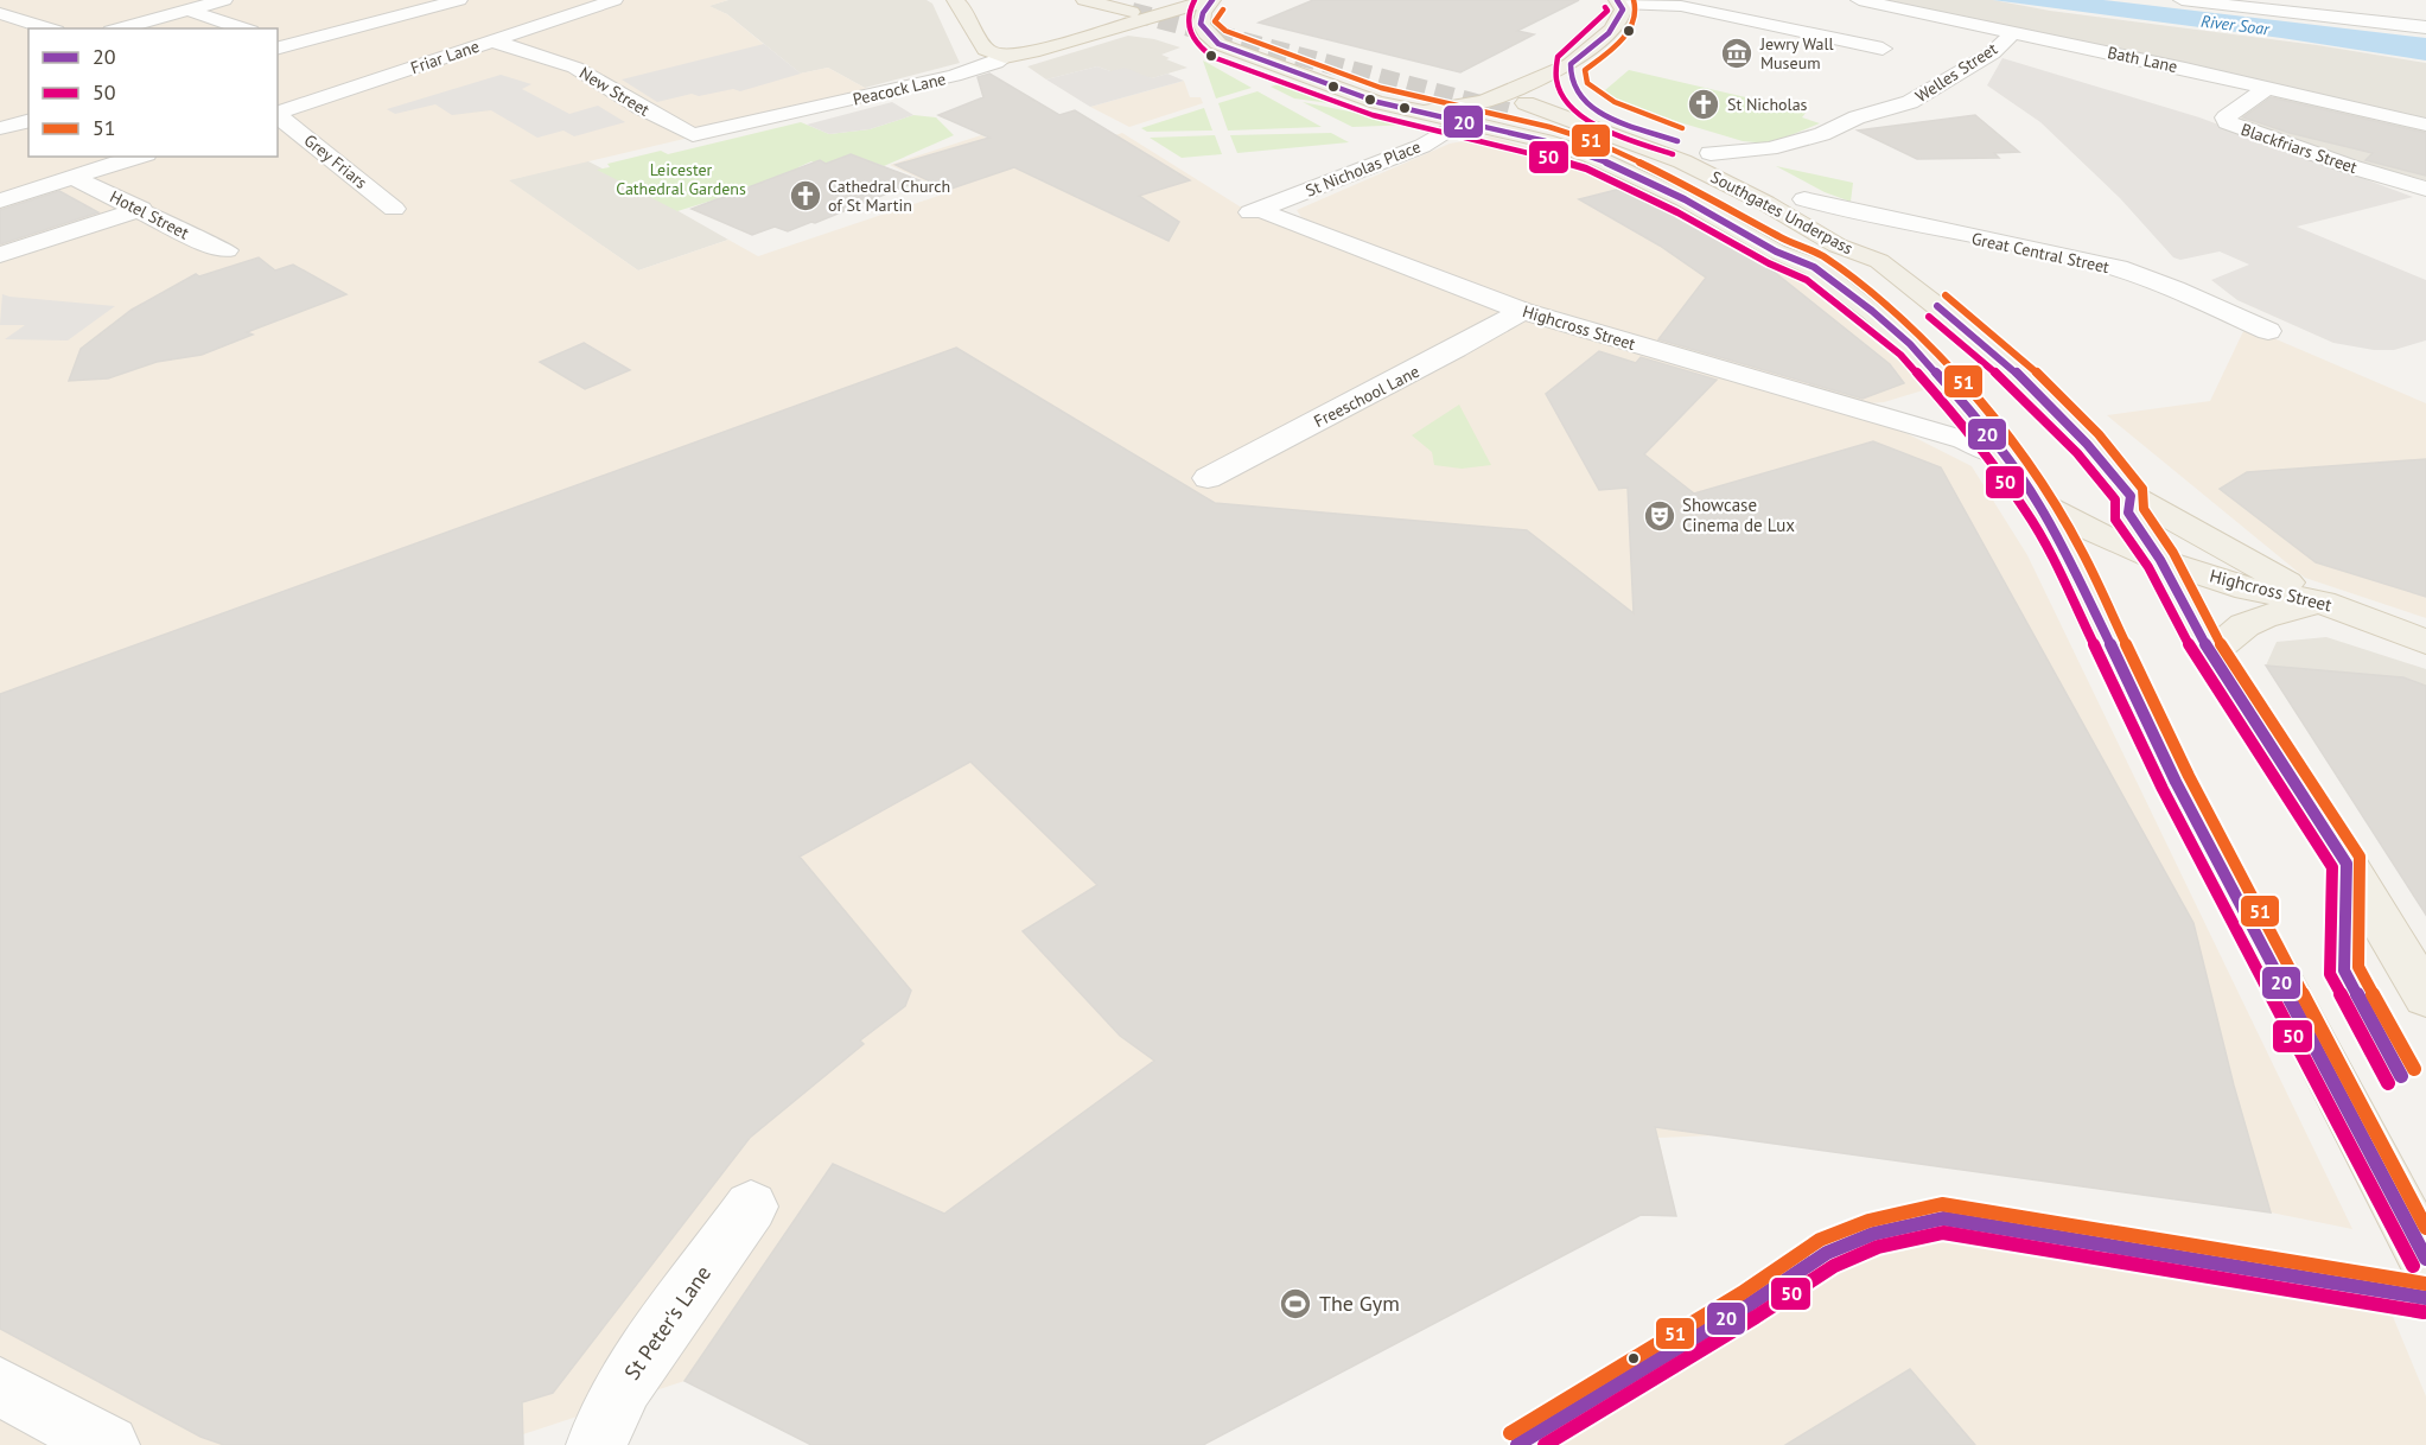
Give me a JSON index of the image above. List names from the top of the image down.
{
  "streets": {
    "main road": ["Peacock Lane", "Southgates Underpass", "Highcross Street"],
    "street": [
      "Friar Lane",
      "Bath Lane",
      "Welles Street",
      "New Street",
      "Blackfriars Street",
      "Grey Friars",
      "St Nicholas Place",
      "Hotel Street",
      "Great Central Street",
      "Freeschool Lane",
      "St Peter's Lane"
    ]
  },
  "crossings": [
    ["Friar Lane", "New Street"],
    ["Bath Lane", "Welles Street"],
    ["Bath Lane", "Blackfriars Street"],
    ["Peacock Lane", "New Street"],
    ["St Nicholas Place", "Highcross Street"],
    ["Highcross Street", "Freeschool Lane"]
  ],
  "water": ["River Soar"],
  "parks": ["Leicester Cathedral Gardens"],
  "places": {
    "museum": ["Jewry Wall Museum"],
    "church": ["St Nicholas", "Cathedral Church of St Martin"],
    "theatre": ["Showcase Cinema de Lux"],
    "sports": ["The Gym"]
  },
  "lines": ["transit line 20", "transit line 50", "transit line 51"],
  "legend": ["20", "50", "51"]
}
